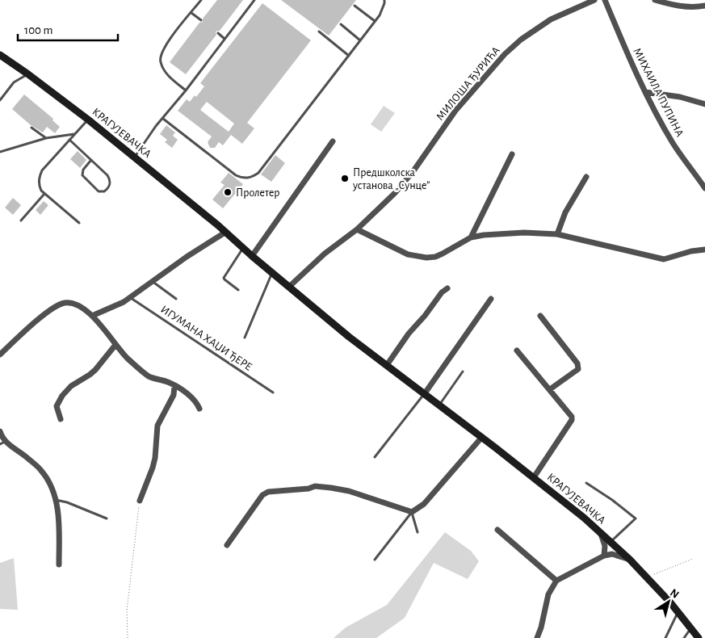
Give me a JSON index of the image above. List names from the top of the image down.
{
  "streets": {
    "main road": ["КРАГУЈЕВАЧКА"],
    "street": ["МИЛОША ЂУРИЋА", "МИХАИЛА ПУПИНА"],
    "lane": ["ИГУМАНА ХАЏИ ЂЕРЕ"]
  },
  "crossings": [
    ["МИЛОША ЂУРИЋА", "КРАГУЈЕВАЧКА"]
  ],
  "places": ["Предшколска установа „Сунце”", "Пролетер"],
  "scale_bar": "100 m",
  "north": "top right"
}
